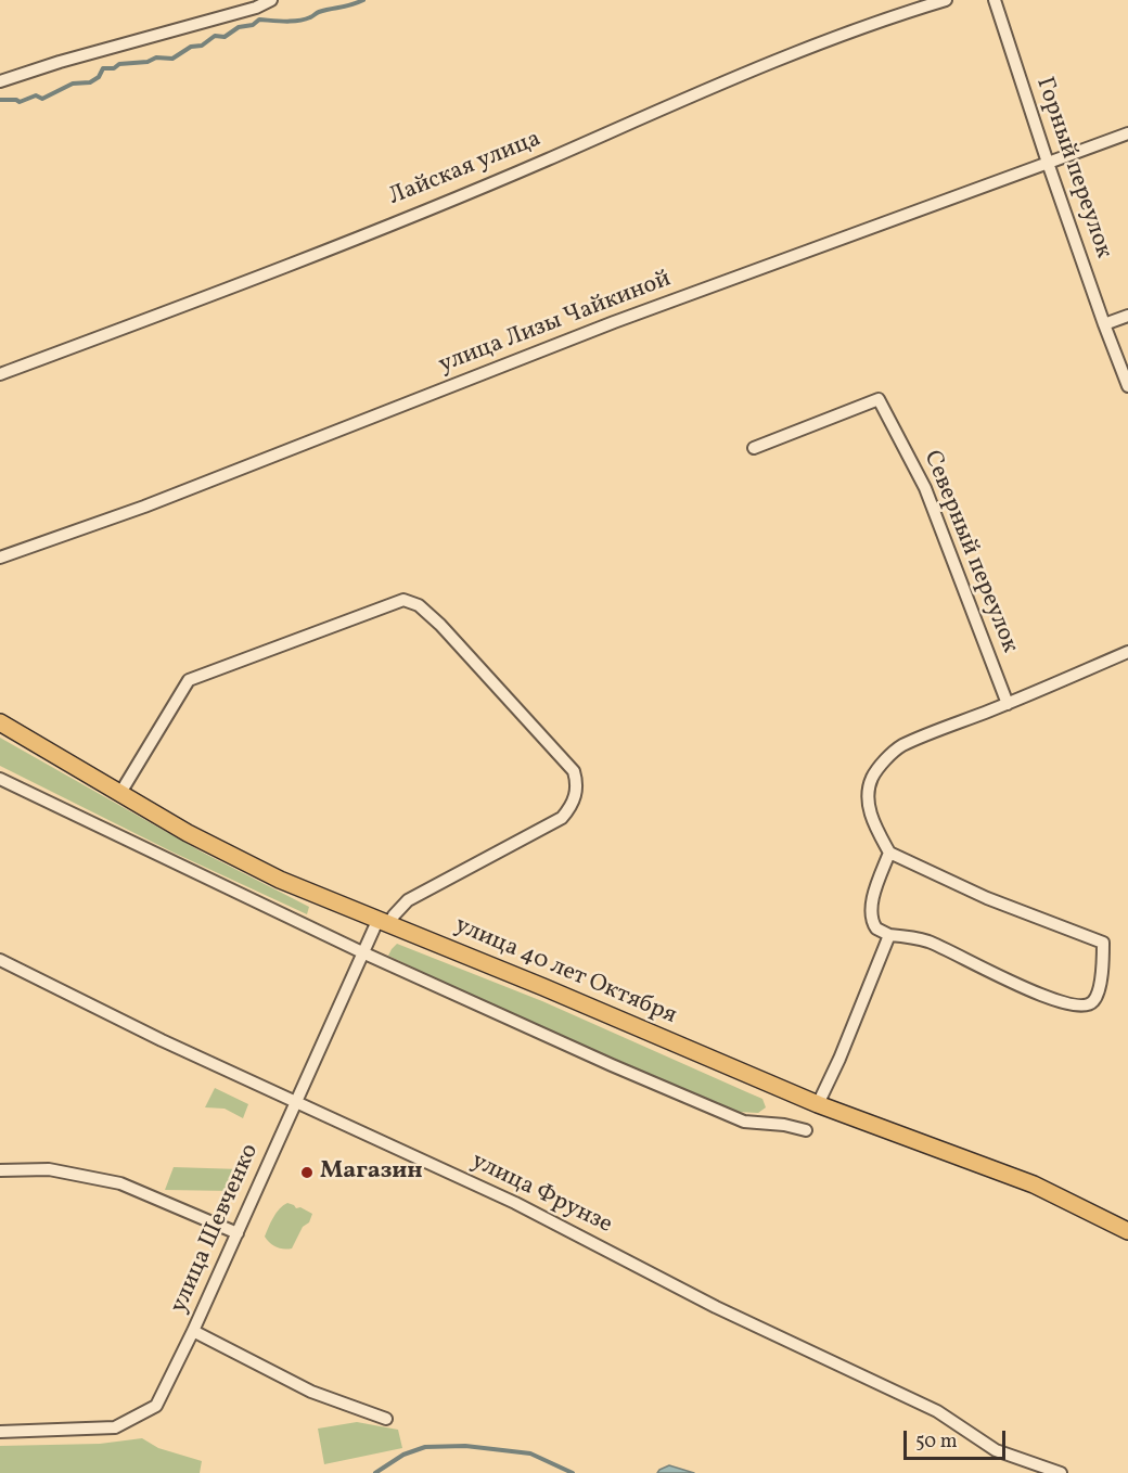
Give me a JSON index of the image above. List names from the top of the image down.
{
  "streets": {
    "main road": ["улица 40 лет Октября"],
    "street": [
      "Горный переулок",
      "Лайская улица",
      "улица Лизы Чайкиной",
      "Северный переулок",
      "улица Фрунзе",
      "улица Шевченко"
    ]
  },
  "crossings": [
    ["Горный переулок", "улица Лизы Чайкиной"],
    ["улица 40 лет Октября", "улица Шевченко"],
    ["улица Фрунзе", "улица Шевченко"]
  ],
  "places": ["Магазин"],
  "scale_bar": "50 m"
}
